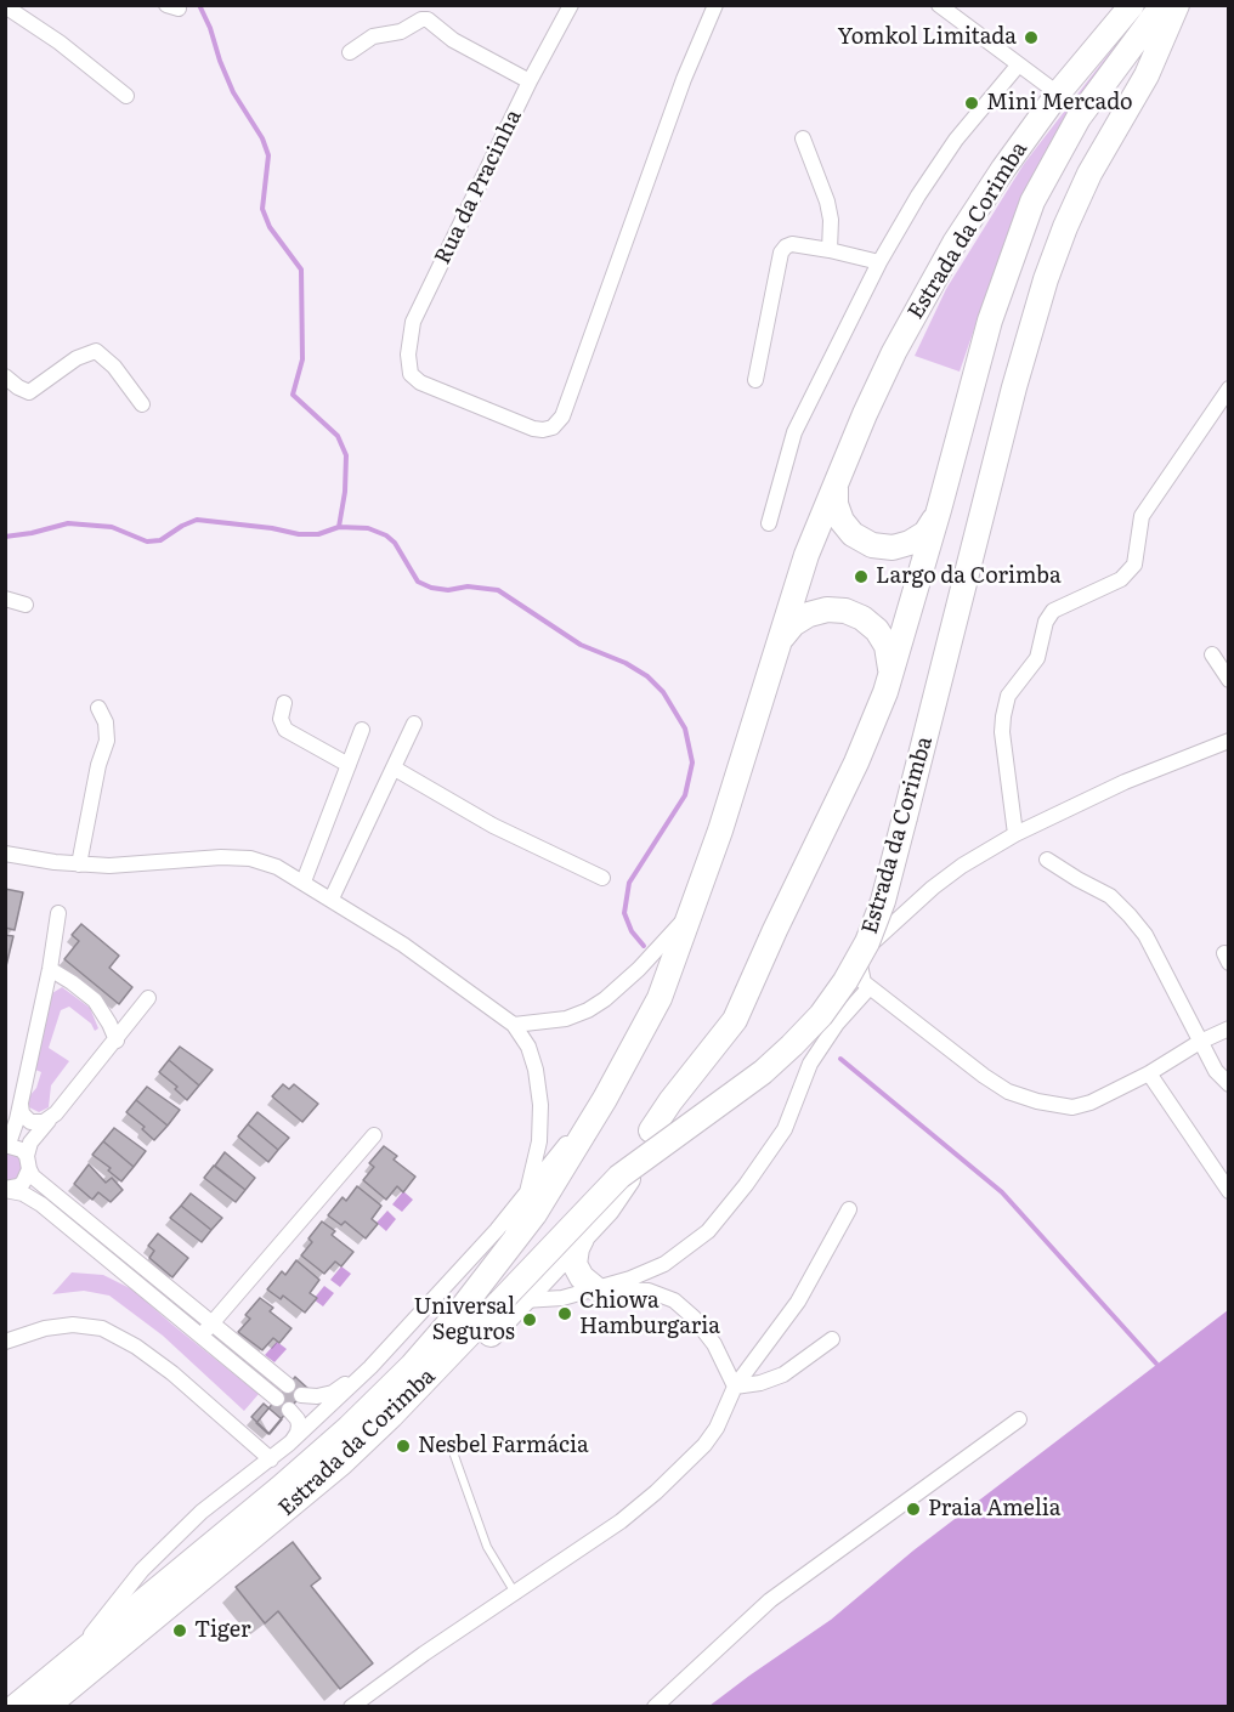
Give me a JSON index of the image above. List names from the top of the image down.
{
  "streets": {
    "main road": ["Estrada da Corimba"],
    "street": ["Rua da Pracinha"]
  },
  "places": [
    "Yomkol Limitada",
    "Mini Mercado",
    "Largo da Corimba",
    "Chiowa Hamburgaria",
    "Universal Seguros",
    "Nesbel Farmácia",
    "Praia Amelia",
    "Tiger"
  ]
}
